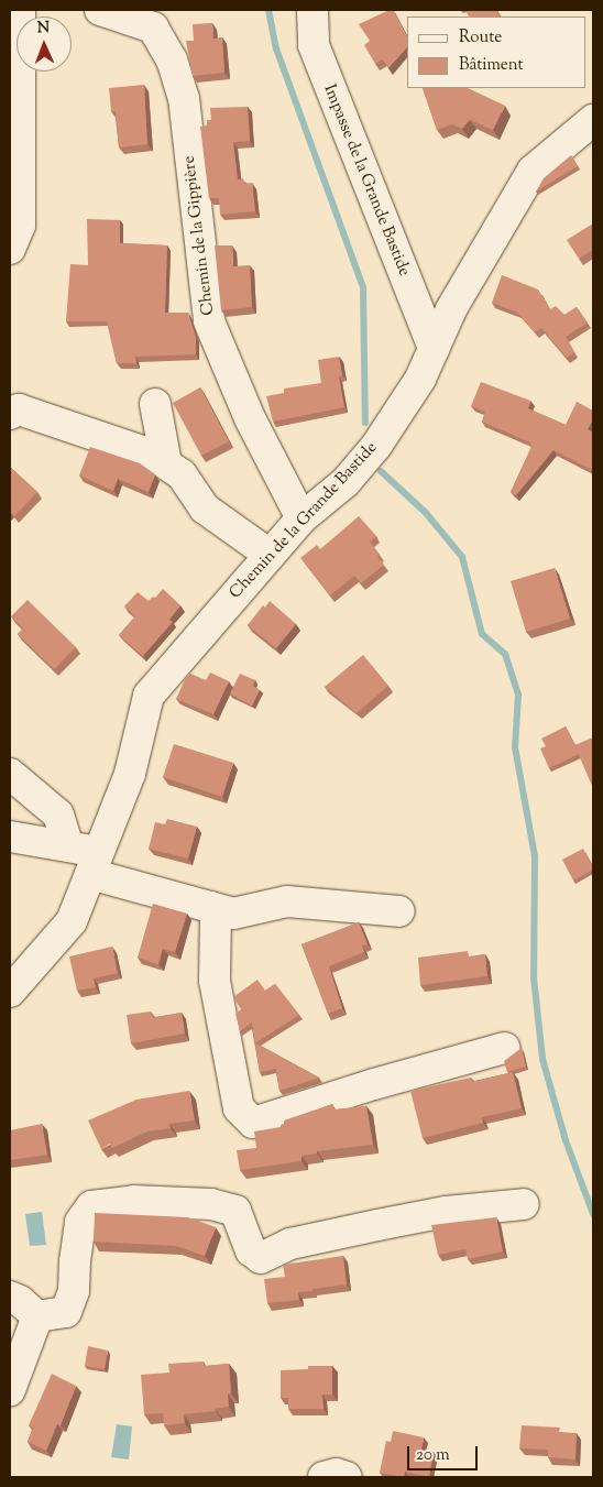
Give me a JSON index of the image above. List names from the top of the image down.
{
  "streets": {
    "street": ["Impasse de la Grande Bastide", "Chemin de la Gippière", "Chemin de la Grande Bastide"]
  },
  "crossings": [
    ["Impasse de la Grande Bastide", "Chemin de la Grande Bastide"],
    ["Chemin de la Gippière", "Chemin de la Grande Bastide"]
  ],
  "legend": ["Route", "Bâtiment"],
  "scale_bar": "20 m",
  "north": "top"
}
